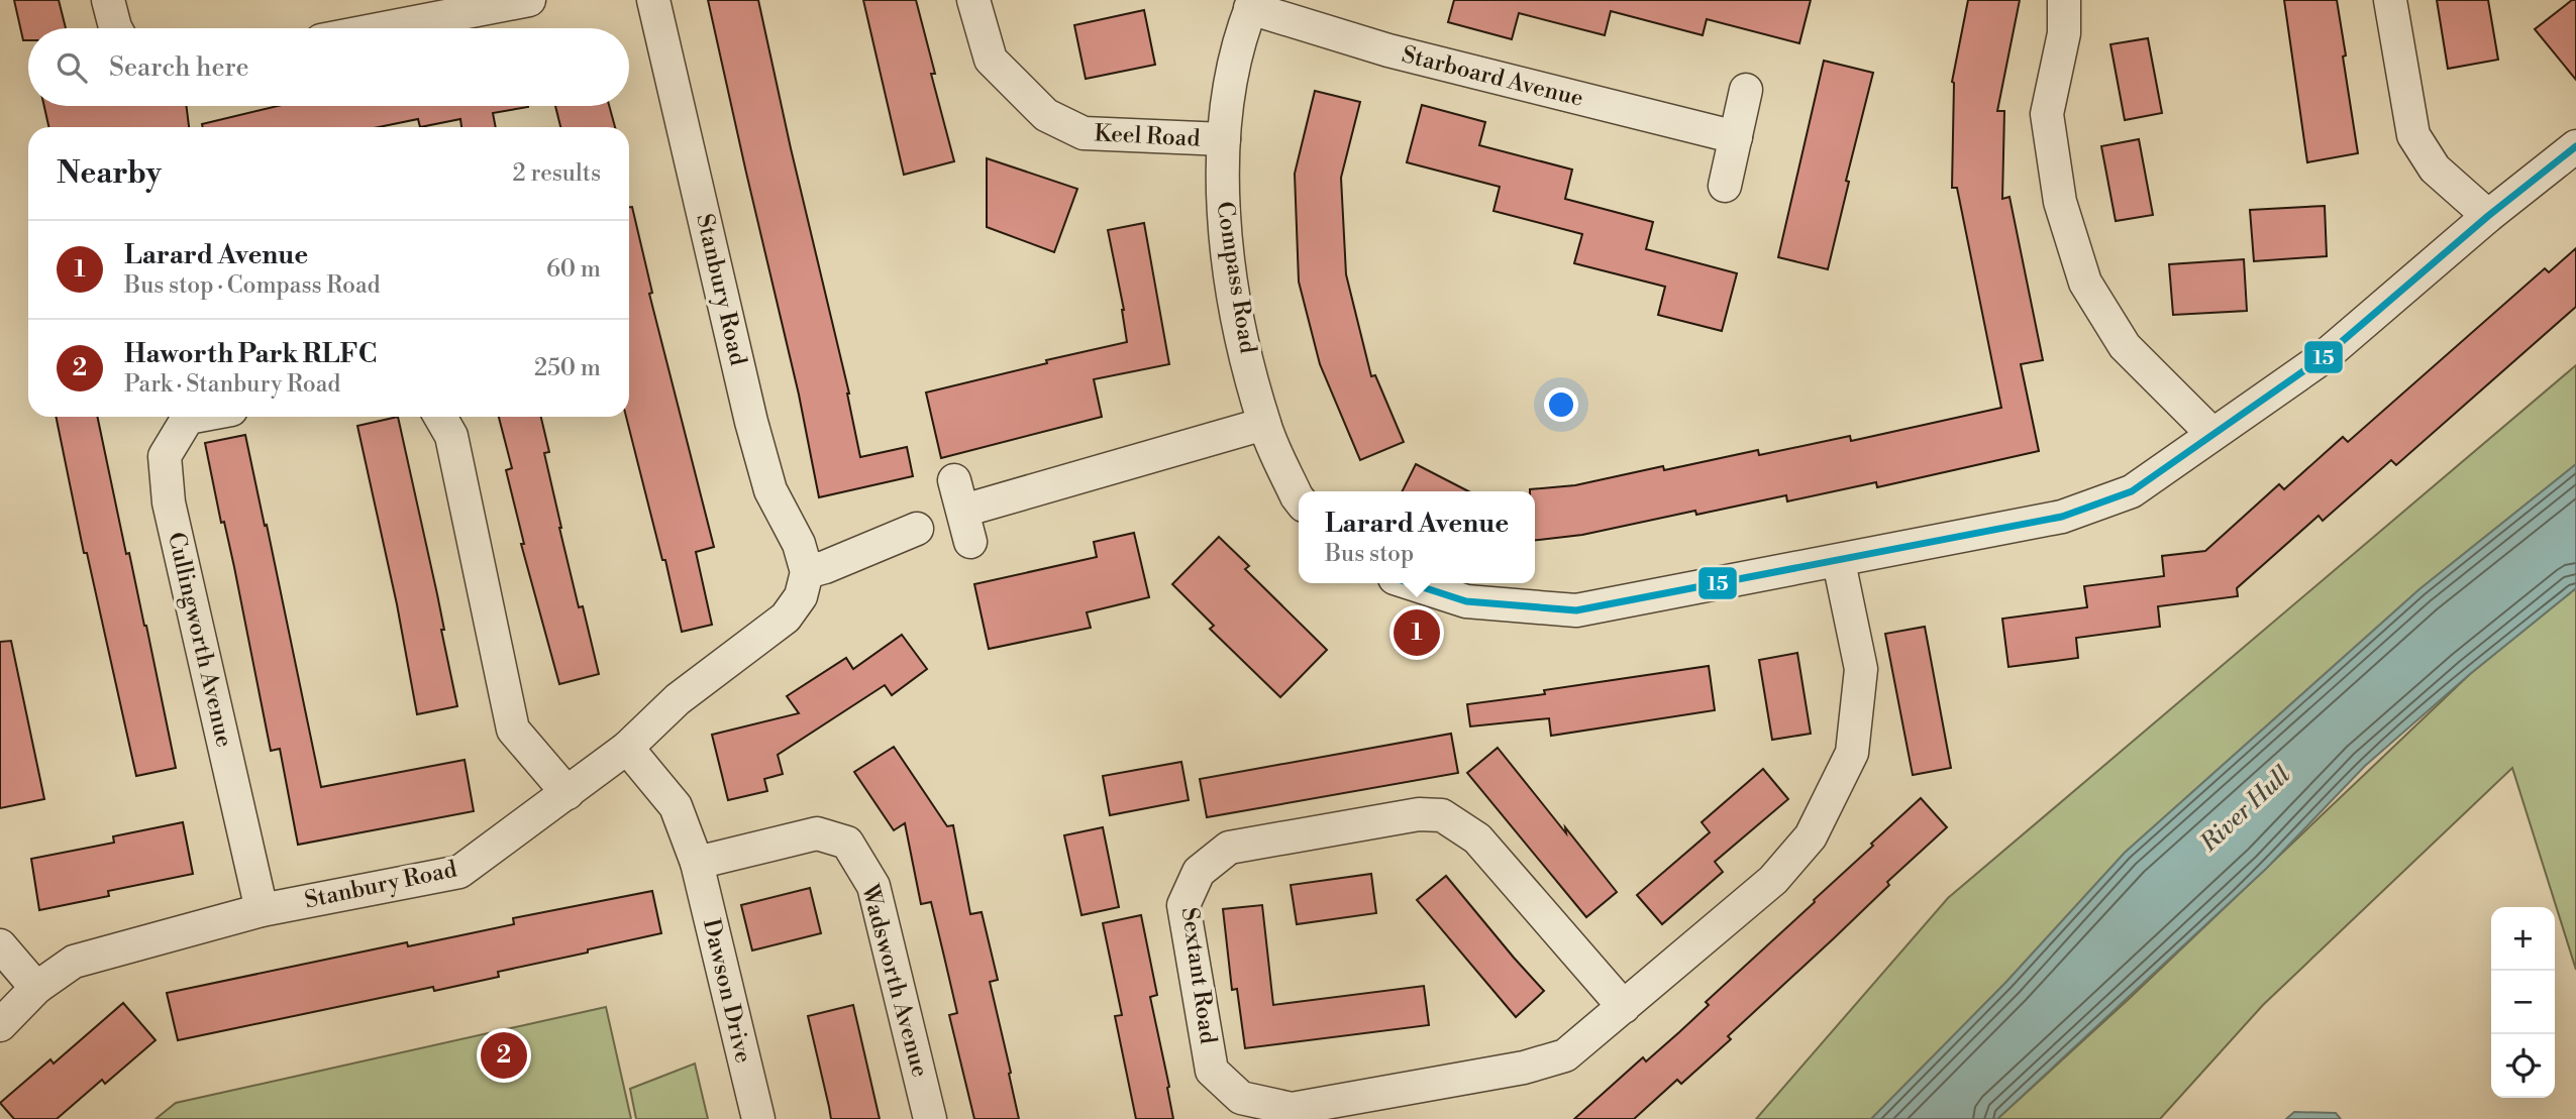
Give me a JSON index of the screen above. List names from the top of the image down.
{
  "streets": {
    "street": [
      "Starboard Avenue",
      "Keel Road",
      "Compass Road",
      "Stanbury Road",
      "Cullingworth Avenue",
      "Sextant Road",
      "Wadsworth Avenue",
      "Dawson Drive"
    ]
  },
  "crossings": [
    ["Starboard Avenue", "Compass Road"],
    ["Keel Road", "Compass Road"],
    ["Stanbury Road", "Cullingworth Avenue"],
    ["Wadsworth Avenue", "Dawson Drive"]
  ],
  "water": ["River Hull"],
  "lines": ["transit line 15"],
  "page": {
    "search": "Search here",
    "heading": ["Nearby", "2 results"],
    "list": [
      {
        "mark": "1",
        "name": "Larard Avenue",
        "note": "Bus stop · Compass Road",
        "value": "60 m"
      },
      {
        "mark": "2",
        "name": "Haworth Park RLFC",
        "note": "Park · Stanbury Road",
        "value": "250 m"
      }
    ],
    "popup": ["Larard Avenue", "Bus stop"],
    "pins": ["1", "2"],
    "map_buttons": ["+", "−"]
  }
}
